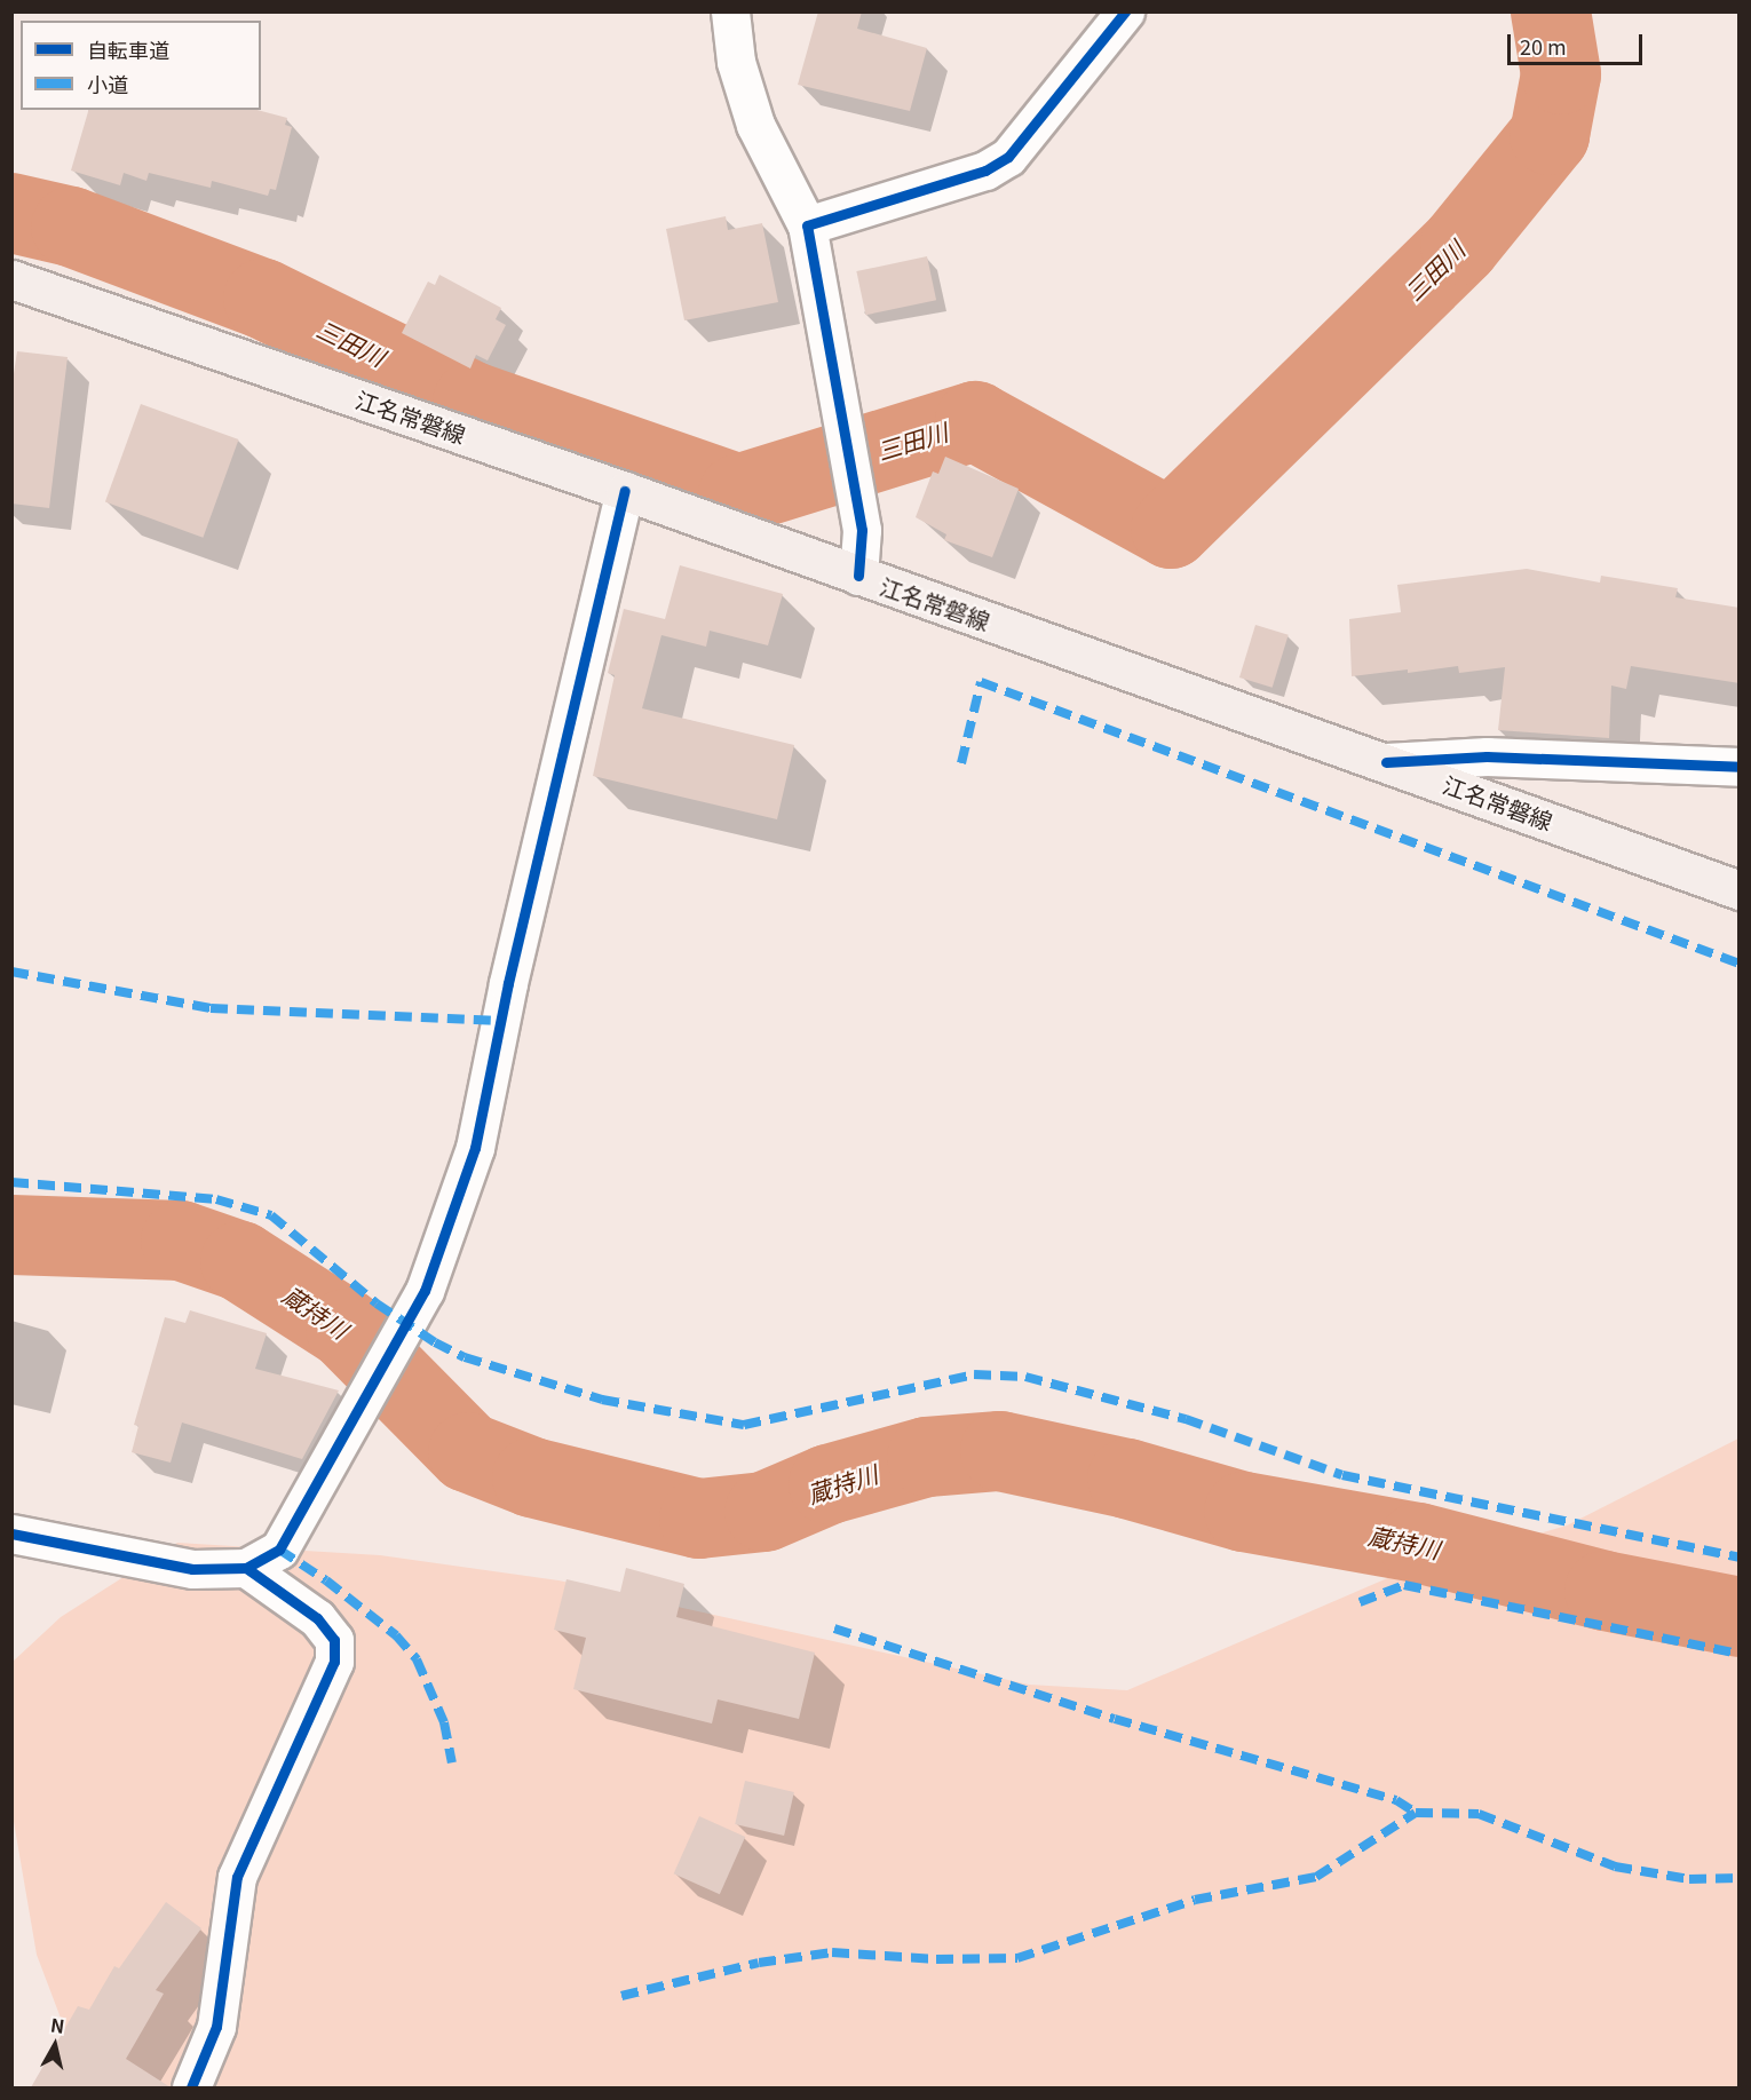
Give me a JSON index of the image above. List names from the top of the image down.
{
  "streets": {
    "main road": ["江名常磐線"]
  },
  "water": ["三田川", "蔵持川"],
  "legend": ["自転車道", "小道"],
  "scale_bar": "20 m",
  "north": "top"
}
